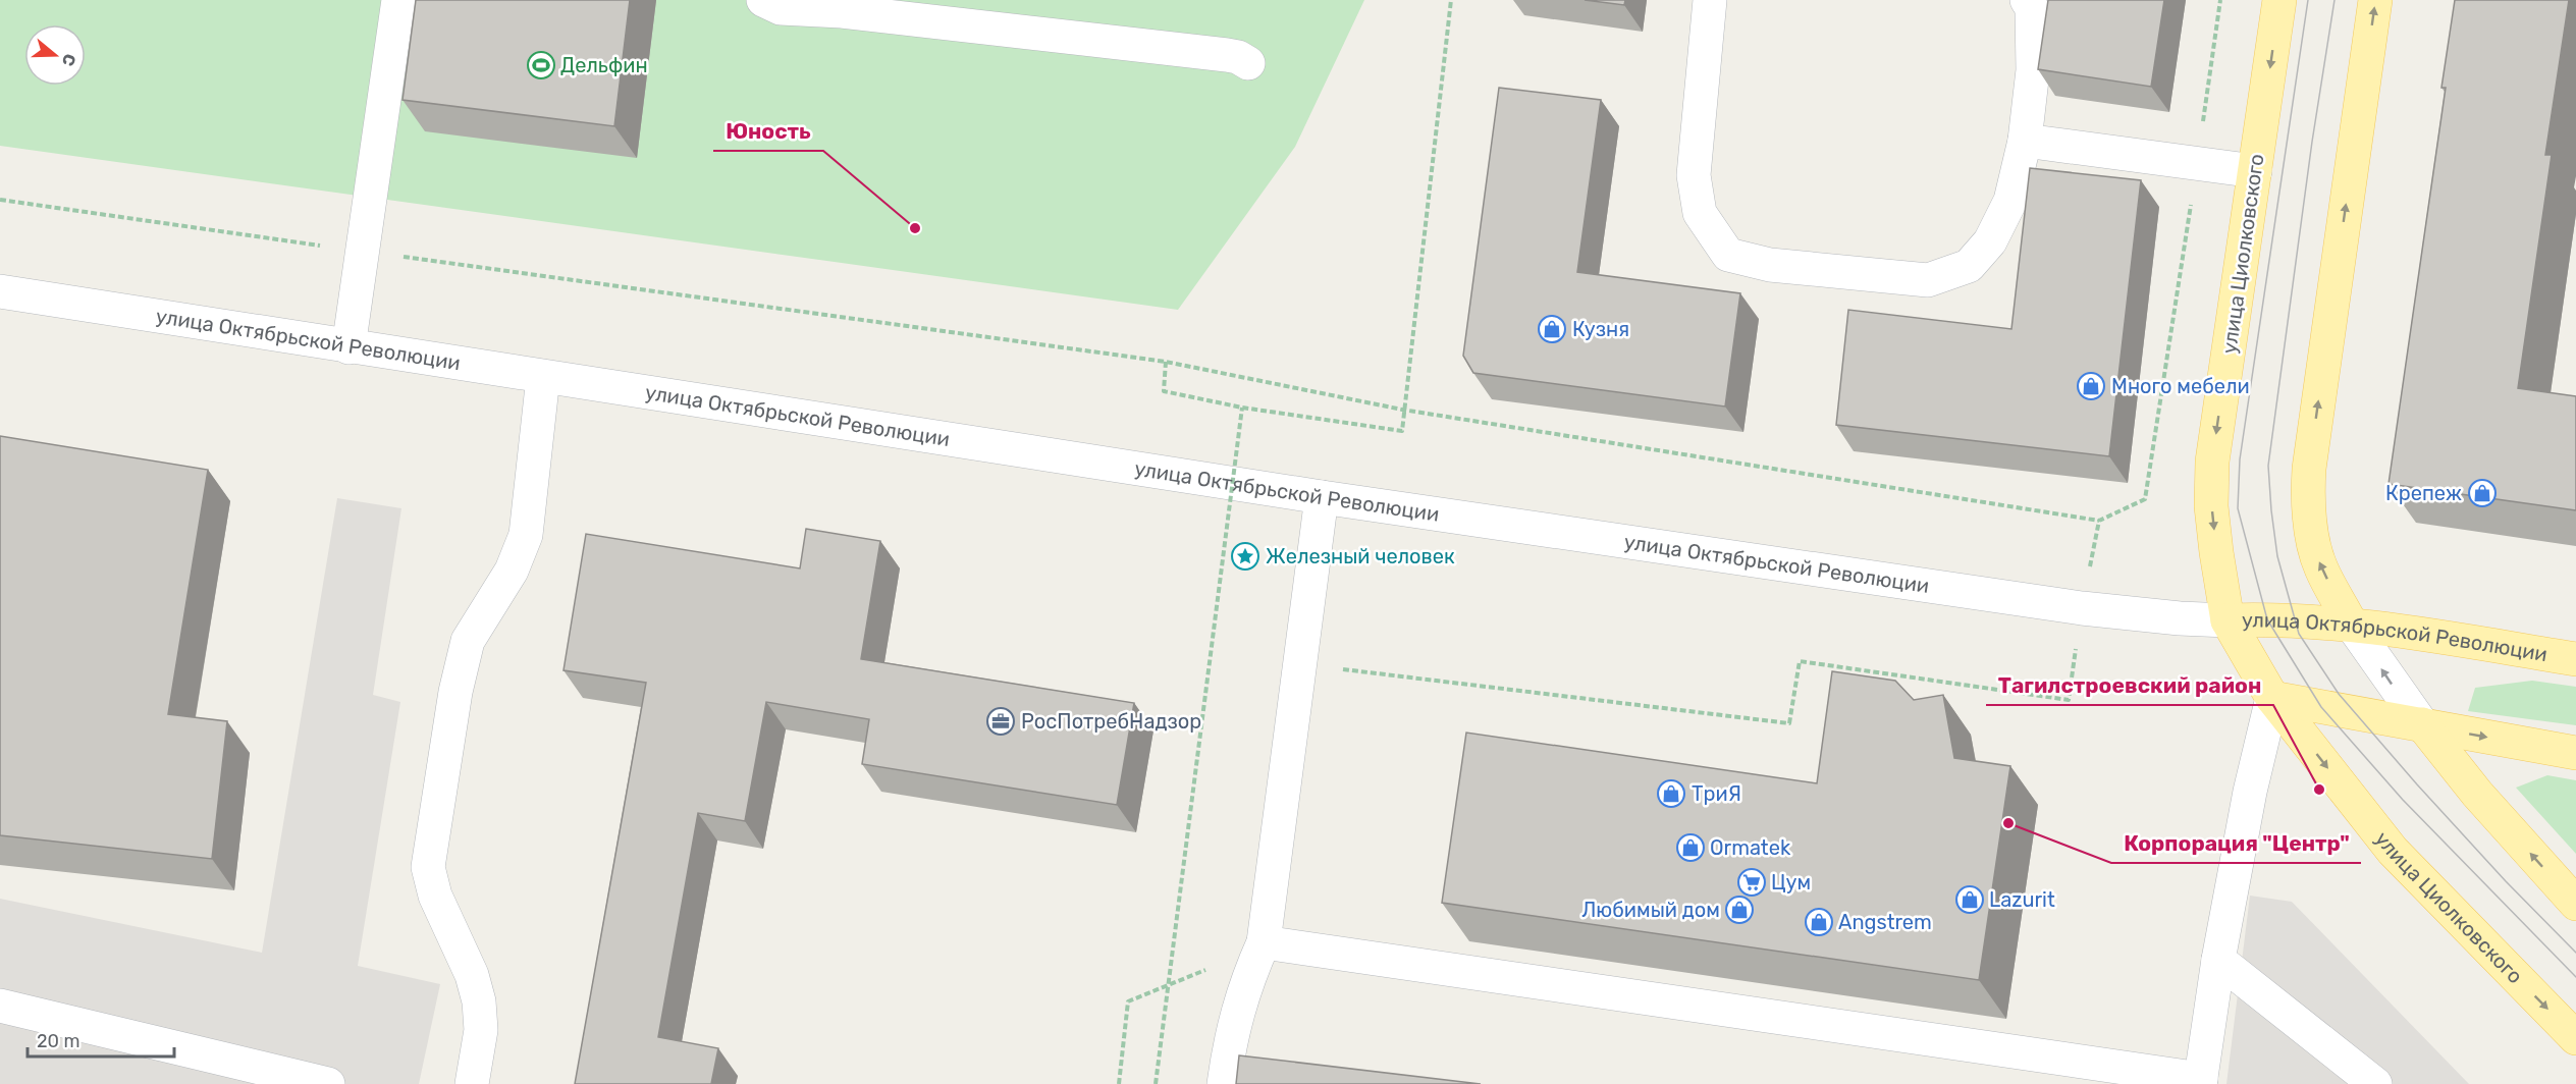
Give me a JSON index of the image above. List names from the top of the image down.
{
  "streets": {
    "main road": ["улица Циолковского", "улица Октябрьской Революции"]
  },
  "crossings": [
    ["улица Циолковского", "улица Октябрьской Революции"]
  ],
  "places": {
    "sports": ["Дельфин"],
    "other": ["Юность", "Тагилстроевский район", "Корпорация \"Центр\""],
    "shop": [
      "Кузня",
      "Много мебели",
      "Крепеж",
      "ТриЯ",
      "Ormatek",
      "Lazurit",
      "Любимый дом",
      "Angstrem"
    ],
    "place": ["Железный человек"],
    "office": ["РосПотребНадзор"],
    "supermarket": ["Цум"]
  },
  "scale_bar": "20 m",
  "north": "right"
}
